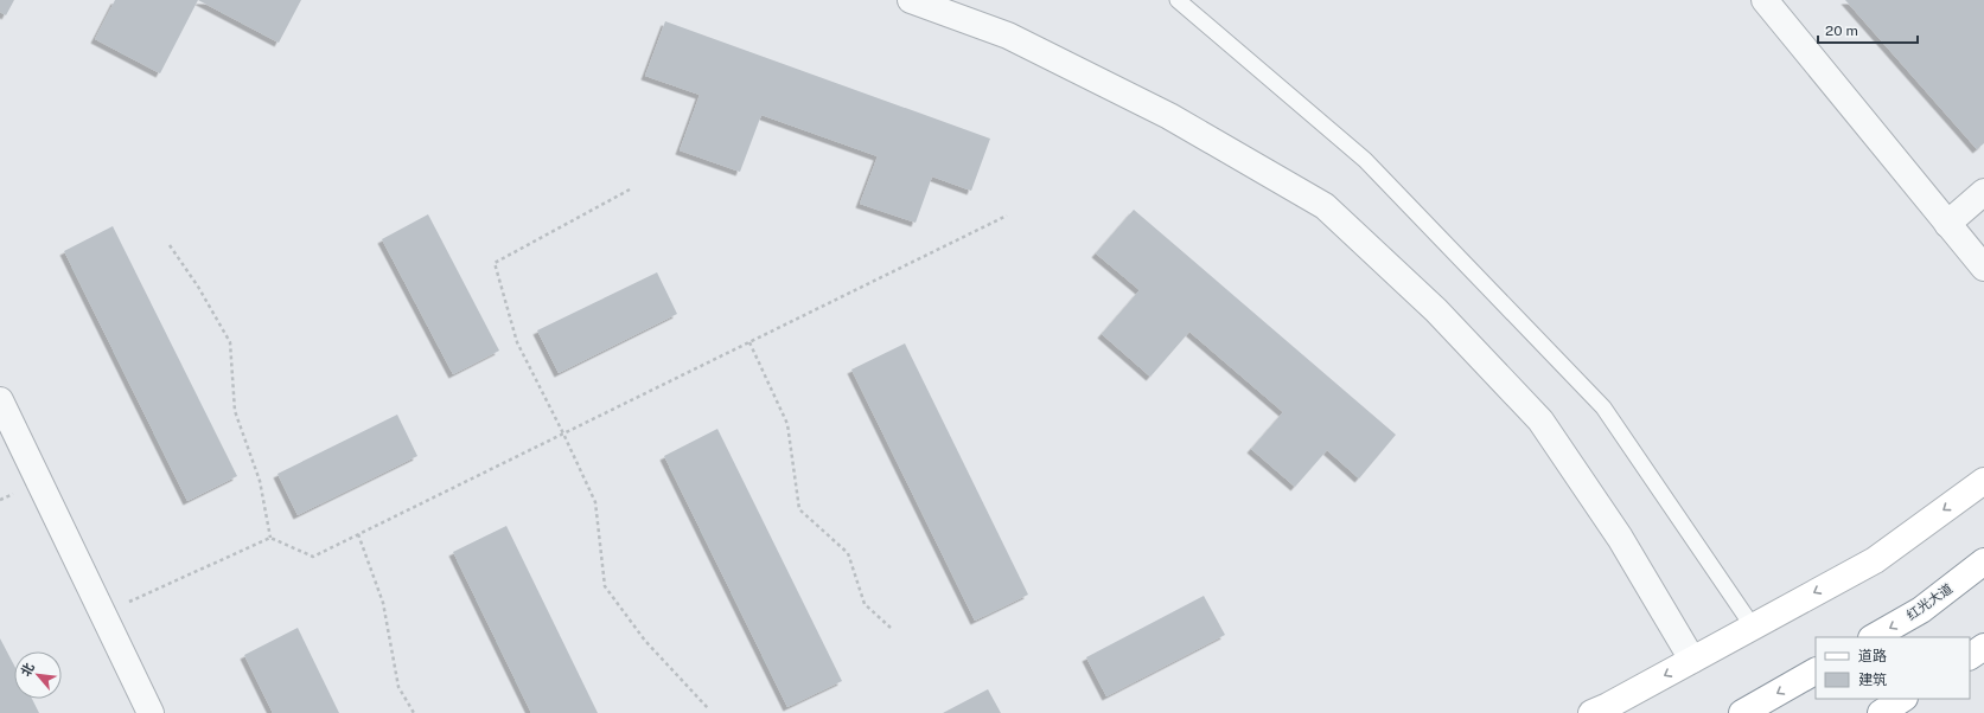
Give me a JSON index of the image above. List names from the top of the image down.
{
  "streets": {
    "main road": ["红光大道"]
  },
  "legend": ["道路", "建筑"],
  "scale_bar": "20 m",
  "north": "top left"
}
